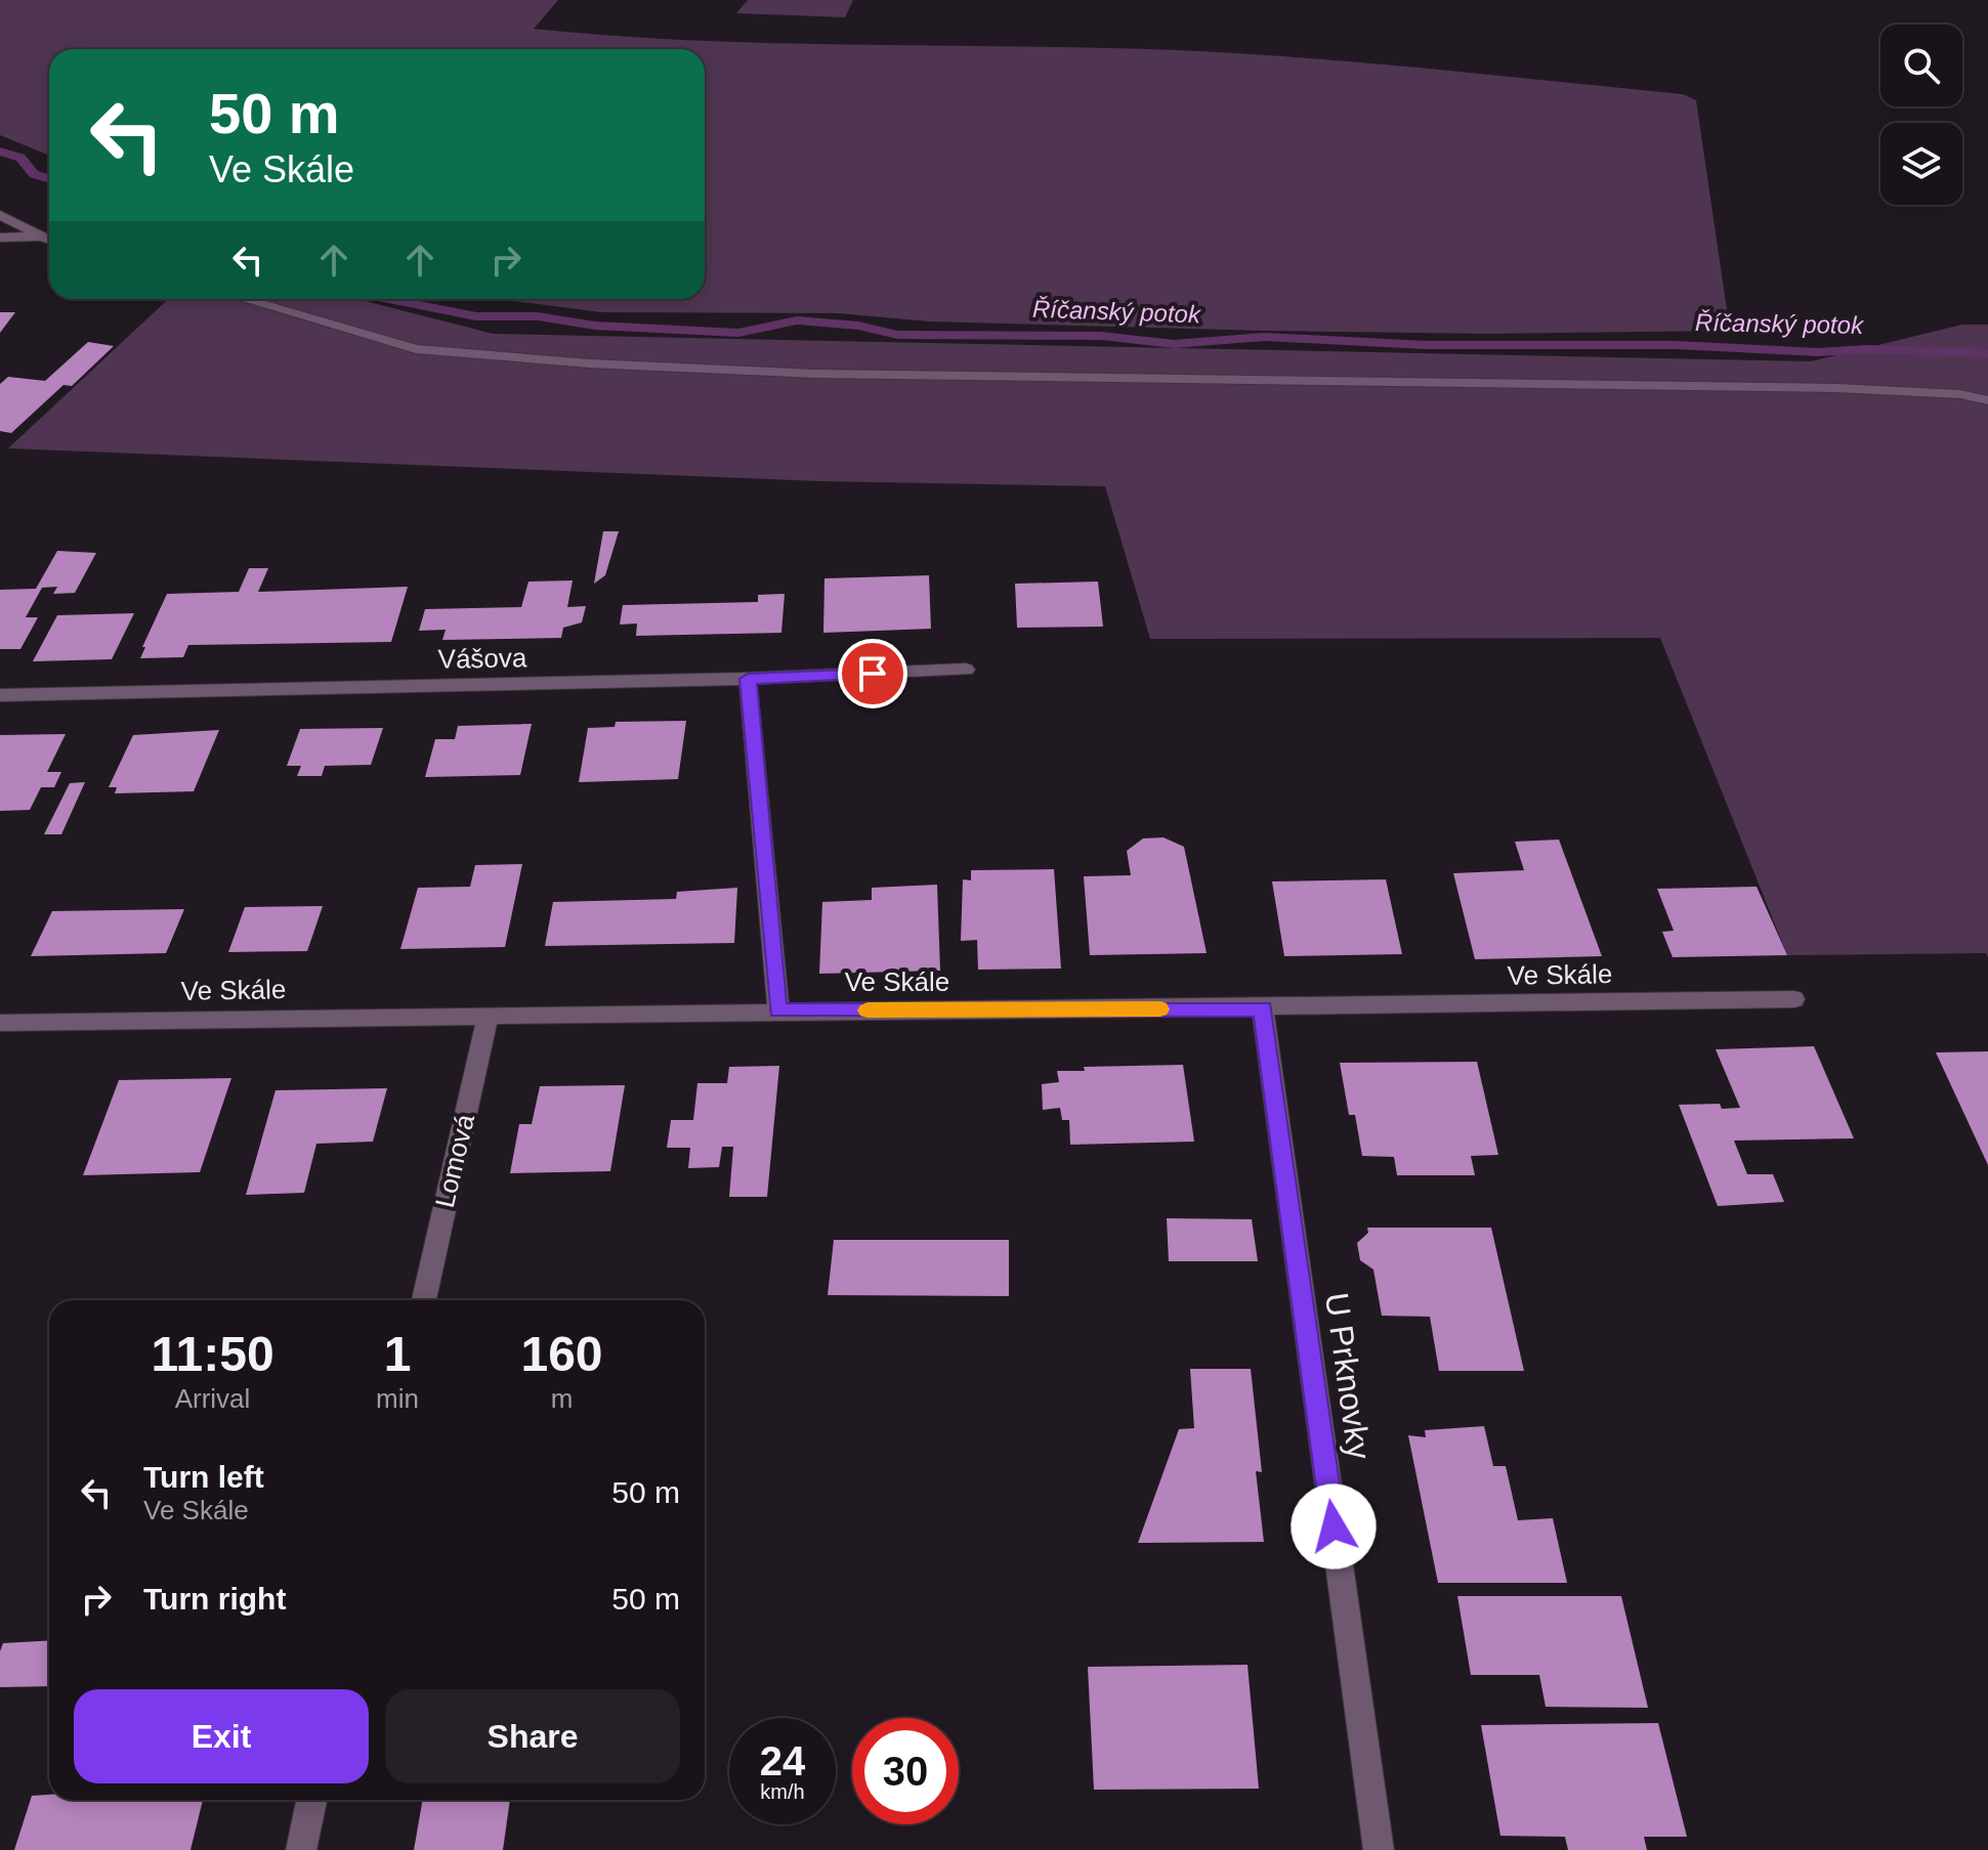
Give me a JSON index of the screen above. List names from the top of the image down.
{
  "streets": {
    "street": [
      "Vášova",
      "Ve Skále",
      "Lomová",
      "U Prknovky"
    ]
  },
  "crossings": [
    ["Ve Skále", "Lomová"],
    ["Ve Skále", "U Prknovky"]
  ],
  "water": ["Říčanský potok"],
  "page": {
    "turn": ["50 m", "Ve Skále"],
    "eta": [
      "11:50",
      "Arrival",
      "1",
      "min",
      "160",
      "m"
    ],
    "list": [
      {
        "name": "Turn left",
        "note": "Ve Skále",
        "value": "50 m"
      },
      {
        "name": "Turn right",
        "value": "50 m"
      }
    ],
    "buttons": ["Exit", "Share"],
    "speed": "24 km/h",
    "limit": "30"
  }
}
